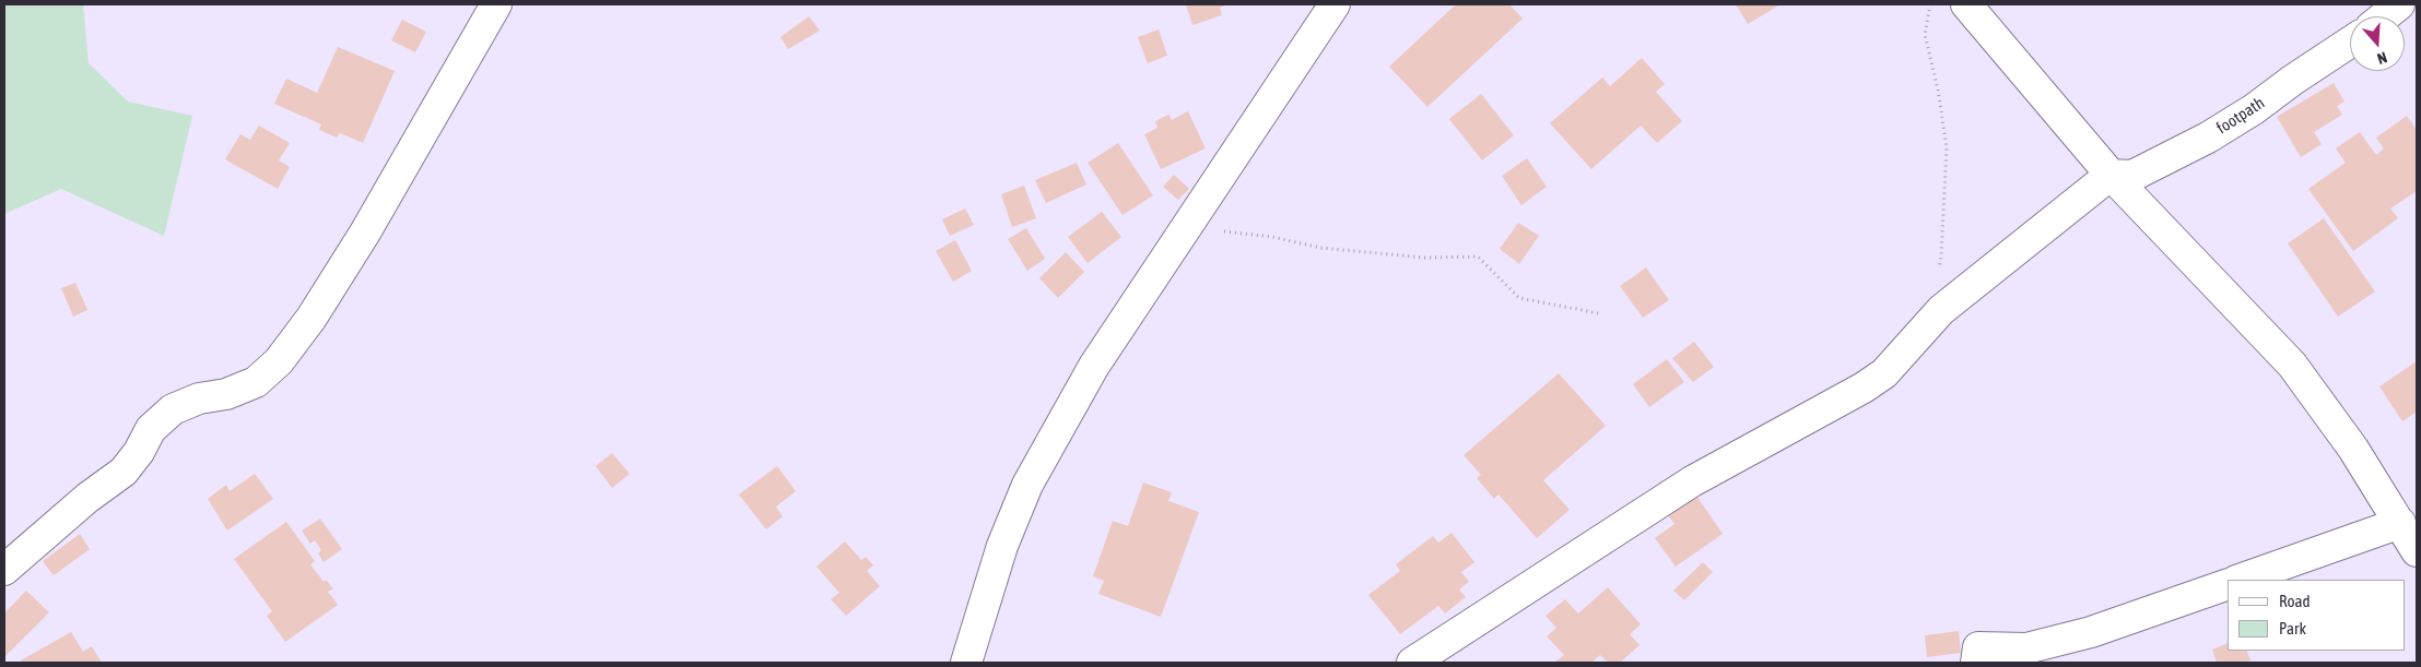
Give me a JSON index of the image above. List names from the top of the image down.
{
  "streets": {
    "street": ["footpath"]
  },
  "legend": ["Road", "Park"],
  "north": "bottom"
}
